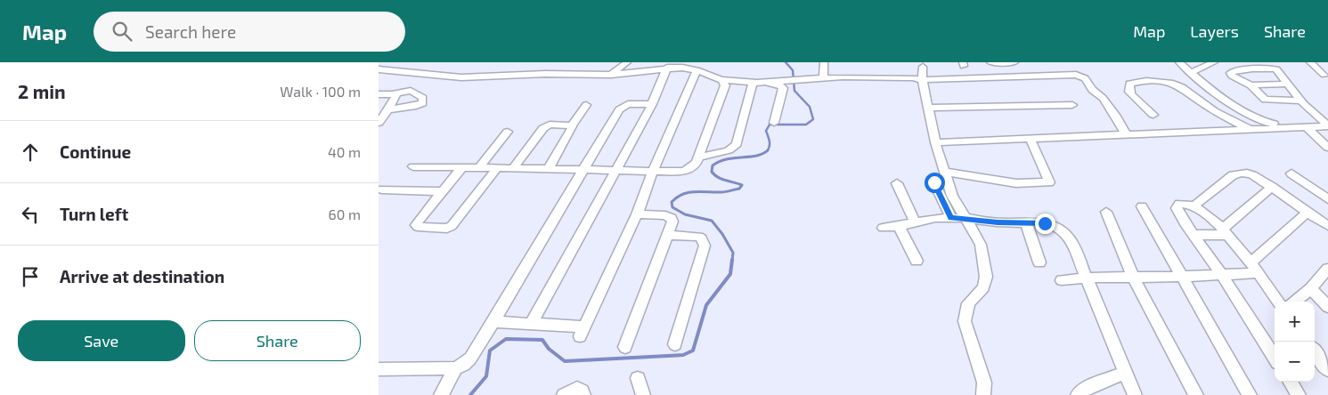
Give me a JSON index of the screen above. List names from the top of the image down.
{
  "page": {
    "header": "Map",
    "search": "Search here",
    "nav": ["Map", "Layers", "Share"],
    "heading": ["2 min", "Walk · 100 m"],
    "list": [
      ["Continue", "40 m"],
      ["Turn left", "60 m"],
      "Arrive at destination"
    ],
    "map_buttons": ["+", "−"],
    "buttons": ["Save", "Share"]
  }
}
